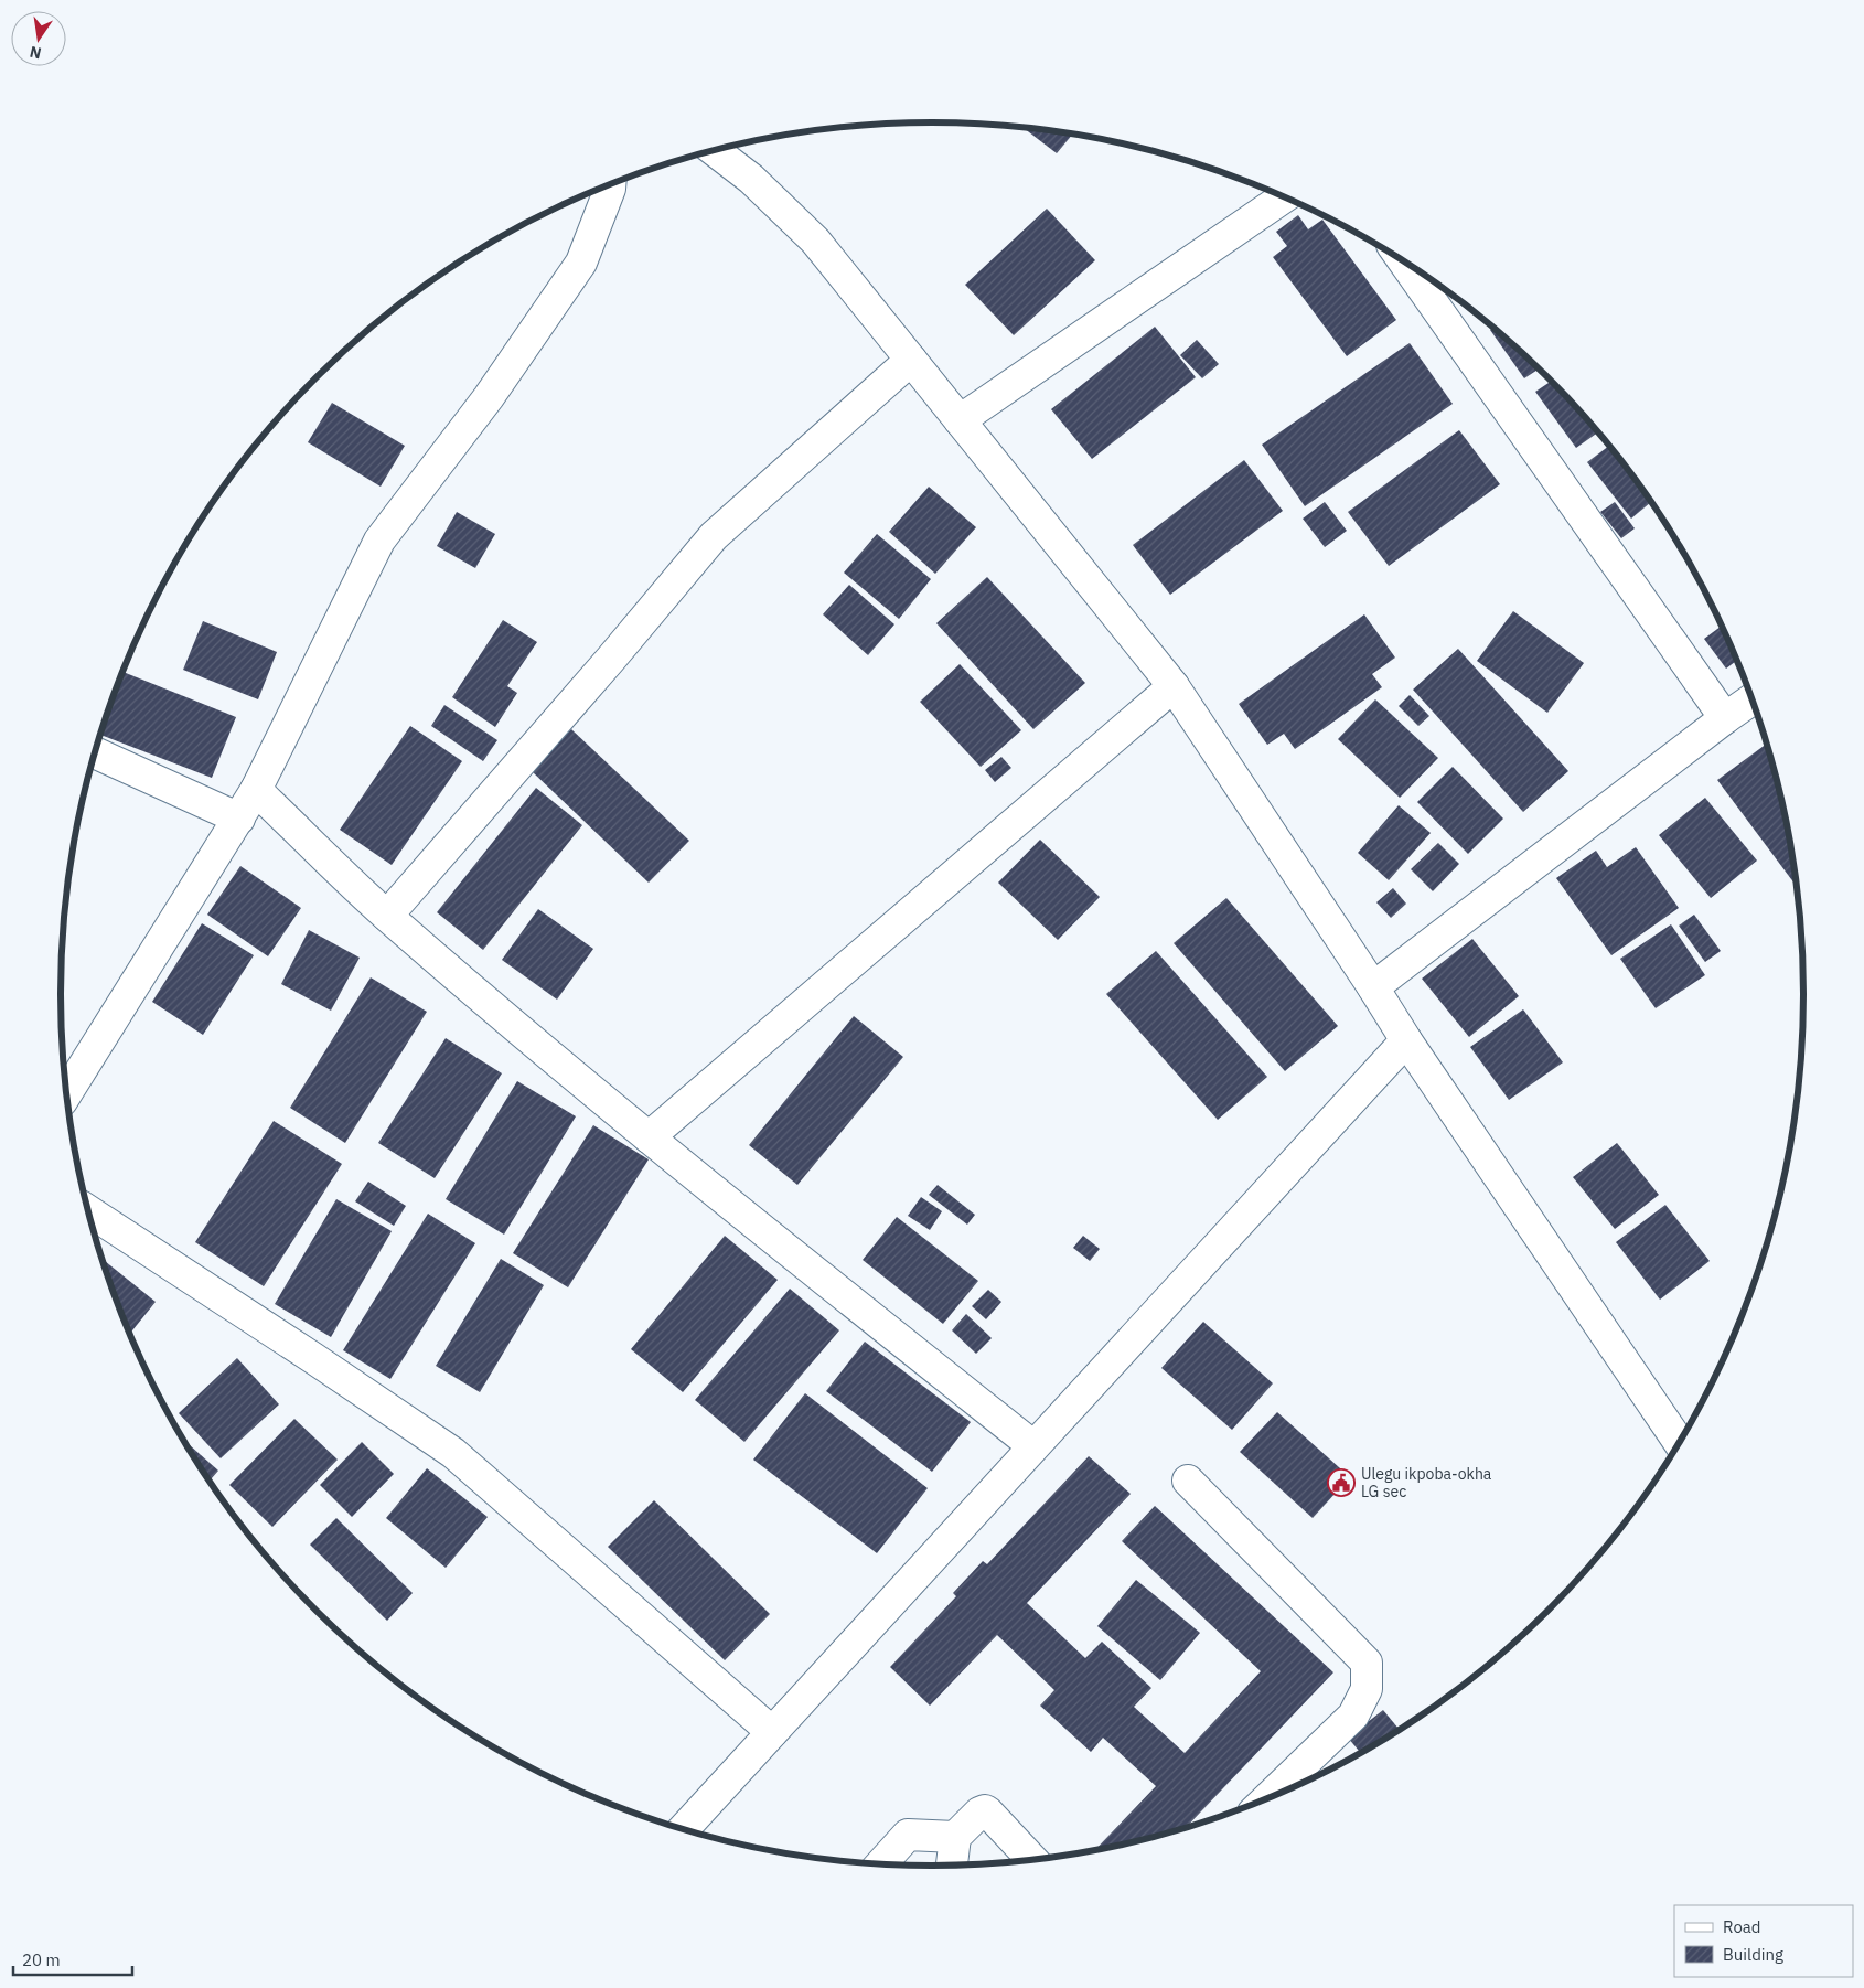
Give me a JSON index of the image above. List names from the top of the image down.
{
  "places": {
    "public building": ["Ulegu ikpoba-okha LG sec"]
  },
  "legend": ["Road", "Building"],
  "scale_bar": "20 m",
  "north": "bottom"
}
